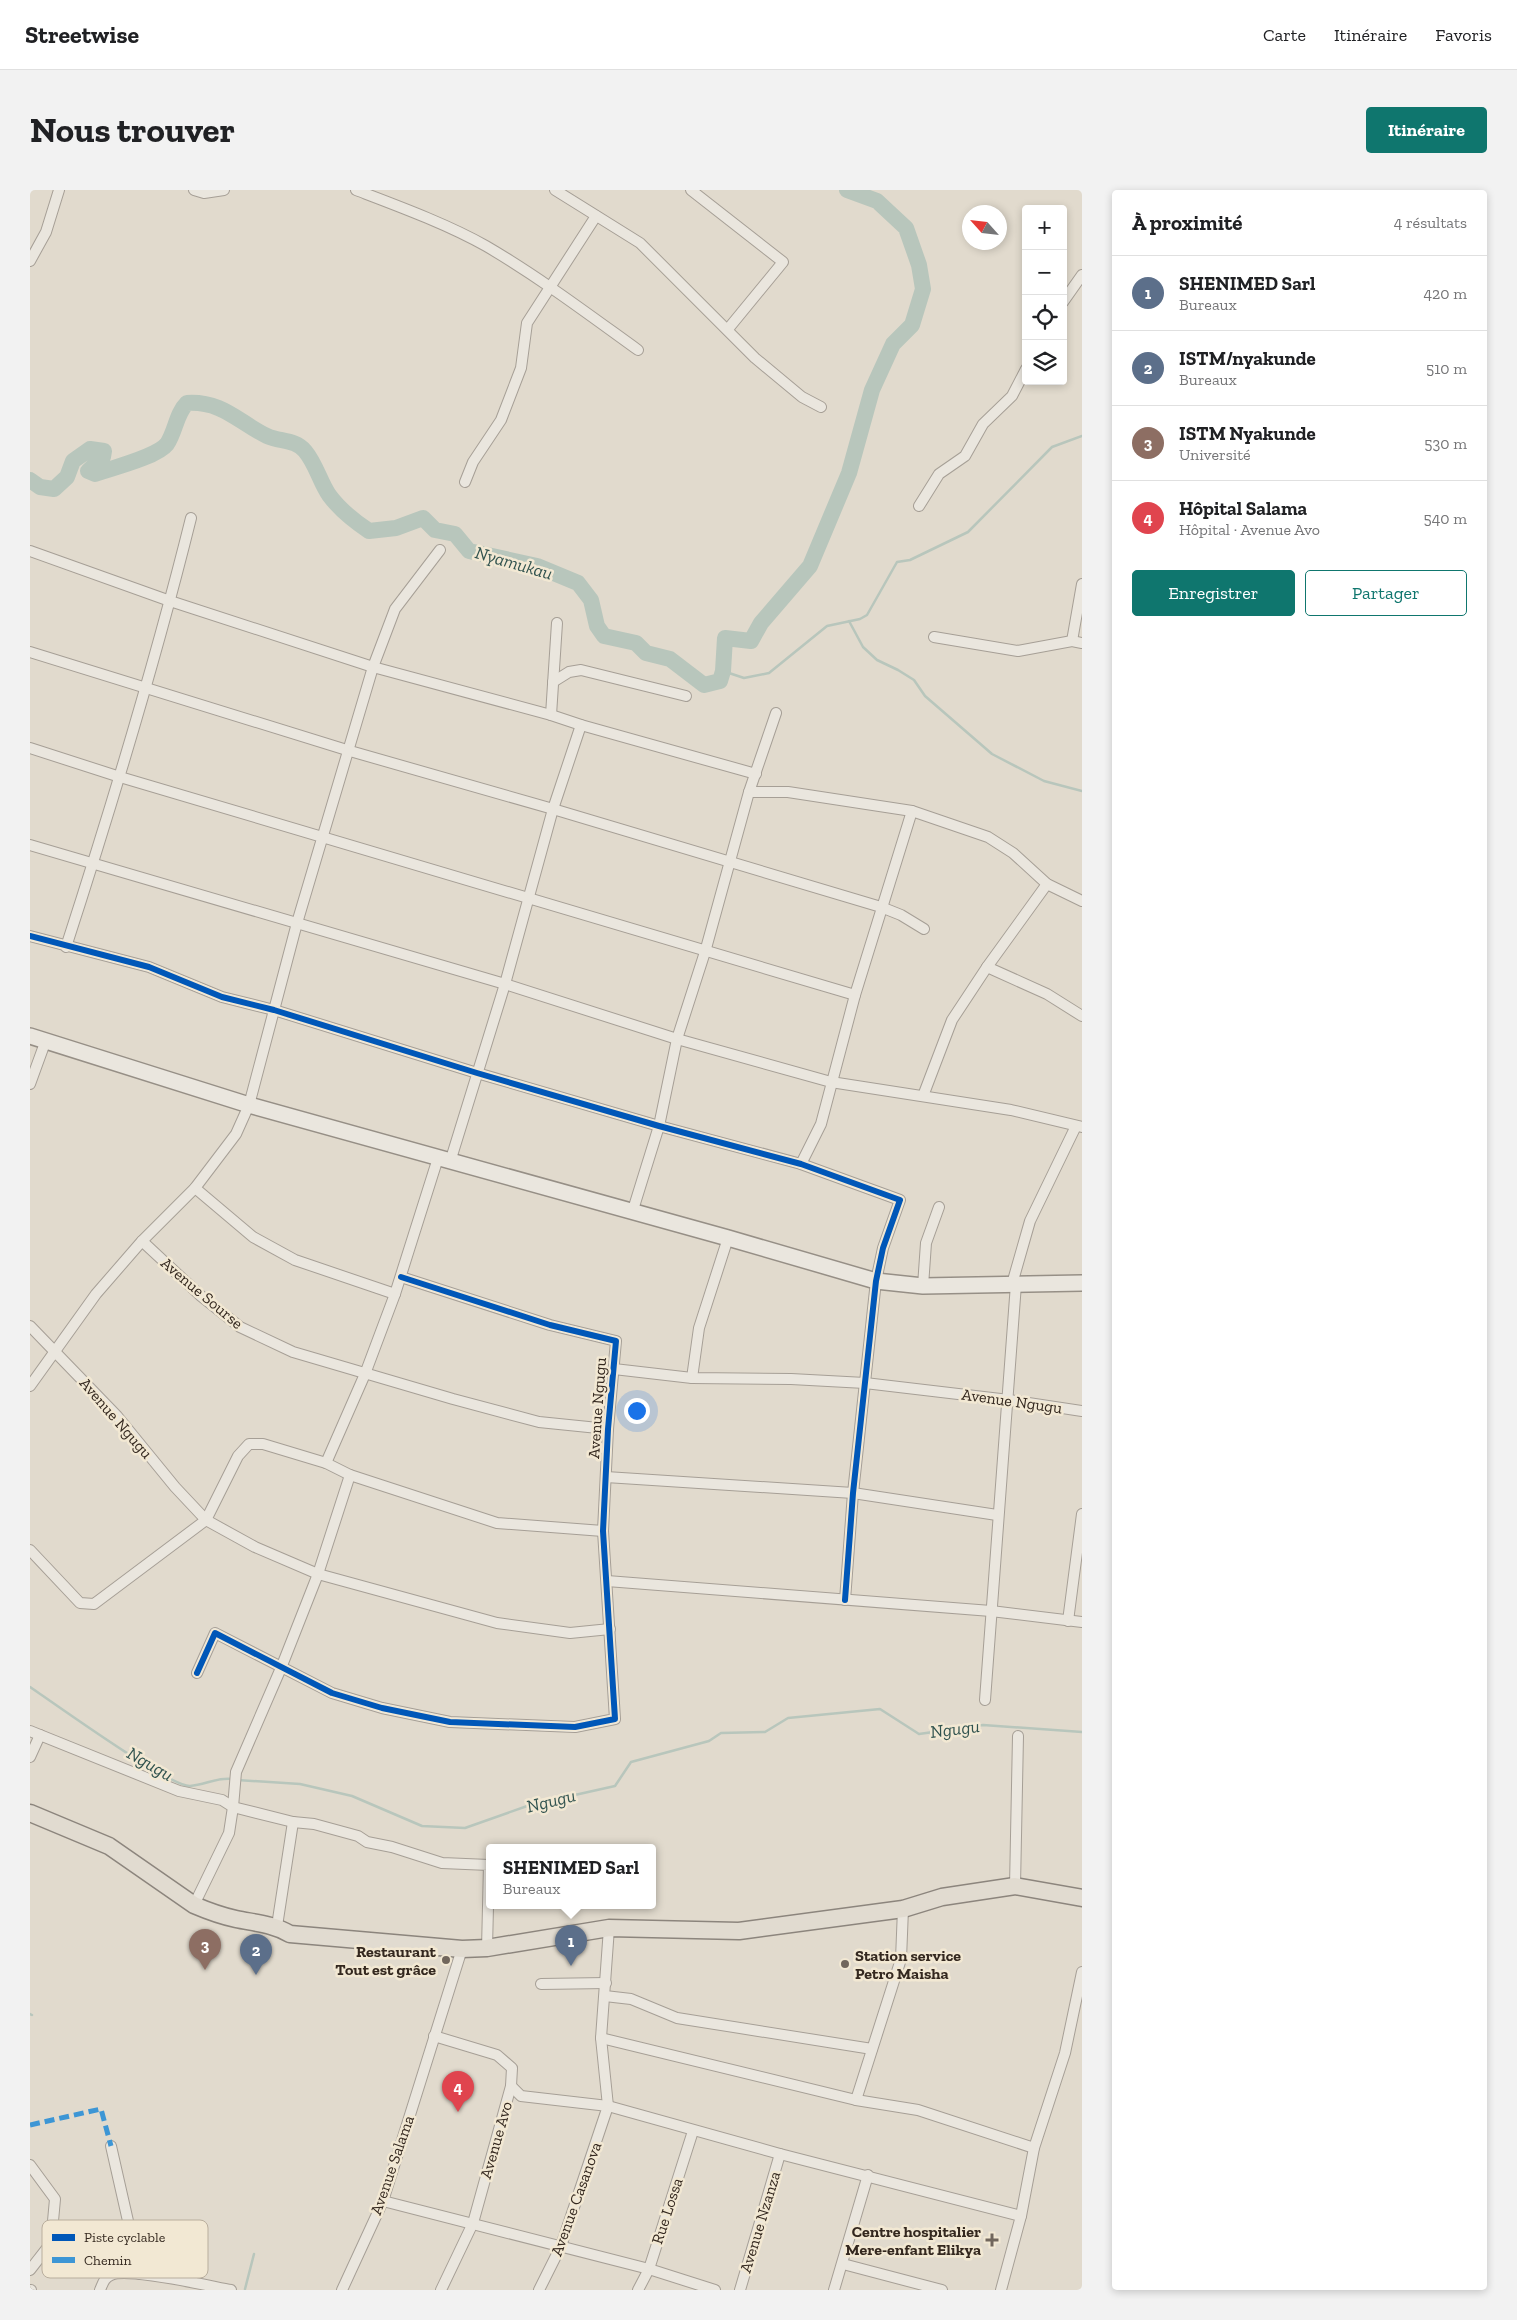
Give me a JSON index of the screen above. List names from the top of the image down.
{
  "streets": {
    "street": [
      "Avenue Sourse",
      "Avenue Ngugu",
      "Avenue Avo",
      "Avenue Salama",
      "Avenue Casanova",
      "Rue Lossa",
      "Avenue Nzanza"
    ]
  },
  "crossings": [
    ["Avenue Sourse", "Avenue Ngugu"],
    ["Avenue Avo", "Avenue Salama"]
  ],
  "water": ["Nyamukau", "Ngugu"],
  "places": {
    "other": ["Restaurant Tout est grâce", "Station service Petro Maisha"],
    "health": ["Centre hospitalier Mere-enfant Elikya"]
  },
  "legend": ["Piste cyclable", "Chemin"],
  "north": "top left",
  "page": {
    "header": "Streetwise",
    "nav": ["Carte", "Itinéraire", "Favoris"],
    "buttons": [
      "Itinéraire",
      ["Enregistrer", "Partager"]
    ],
    "title": "Nous trouver",
    "heading": ["À proximité", "4 résultats"],
    "map_buttons": ["+", "−"],
    "list": [
      {
        "mark": "1",
        "name": "SHENIMED Sarl",
        "note": "Bureaux",
        "value": "420 m"
      },
      {
        "mark": "2",
        "name": "ISTM/nyakunde",
        "note": "Bureaux",
        "value": "510 m"
      },
      {
        "mark": "3",
        "name": "ISTM Nyakunde",
        "note": "Université",
        "value": "530 m"
      },
      {
        "mark": "4",
        "name": "Hôpital Salama",
        "note": "Hôpital · Avenue Avo",
        "value": "540 m"
      }
    ],
    "popup": ["SHENIMED Sarl", "Bureaux"],
    "pins": [
      "1",
      "3",
      "2",
      "4"
    ]
  }
}
